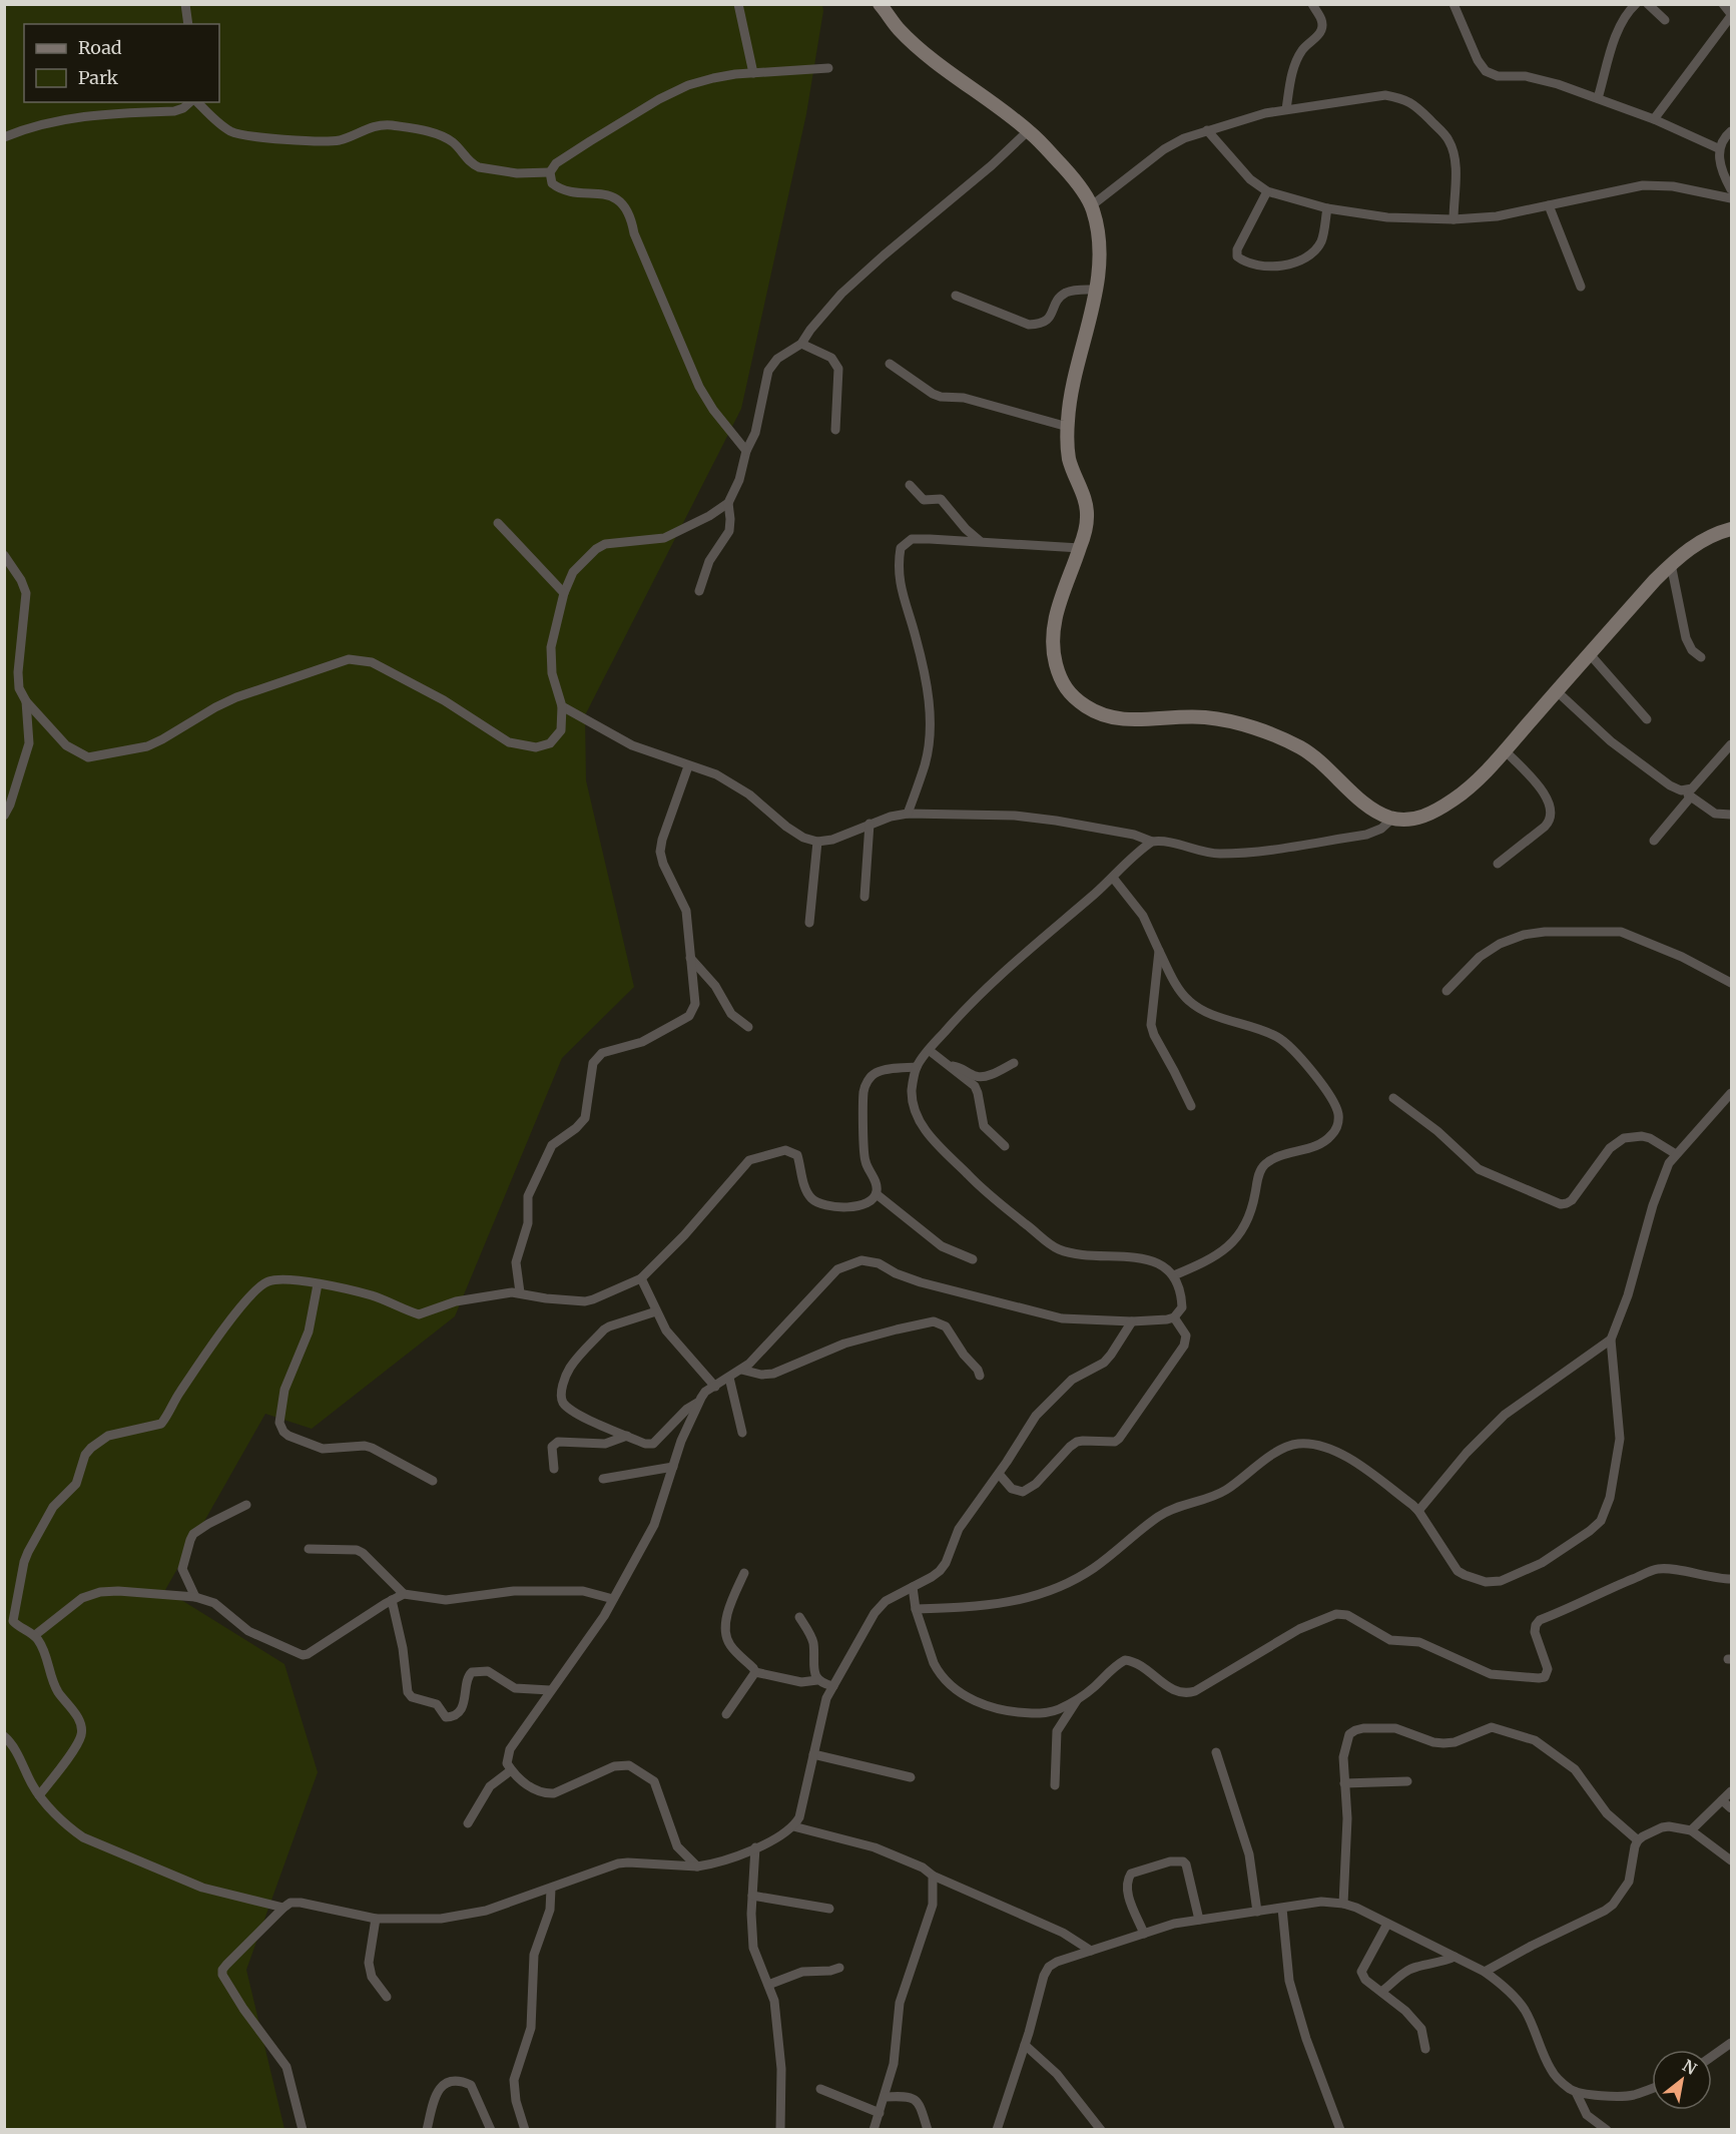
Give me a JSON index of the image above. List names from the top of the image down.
{
  "legend": ["Road", "Park"],
  "north": "top right"
}
